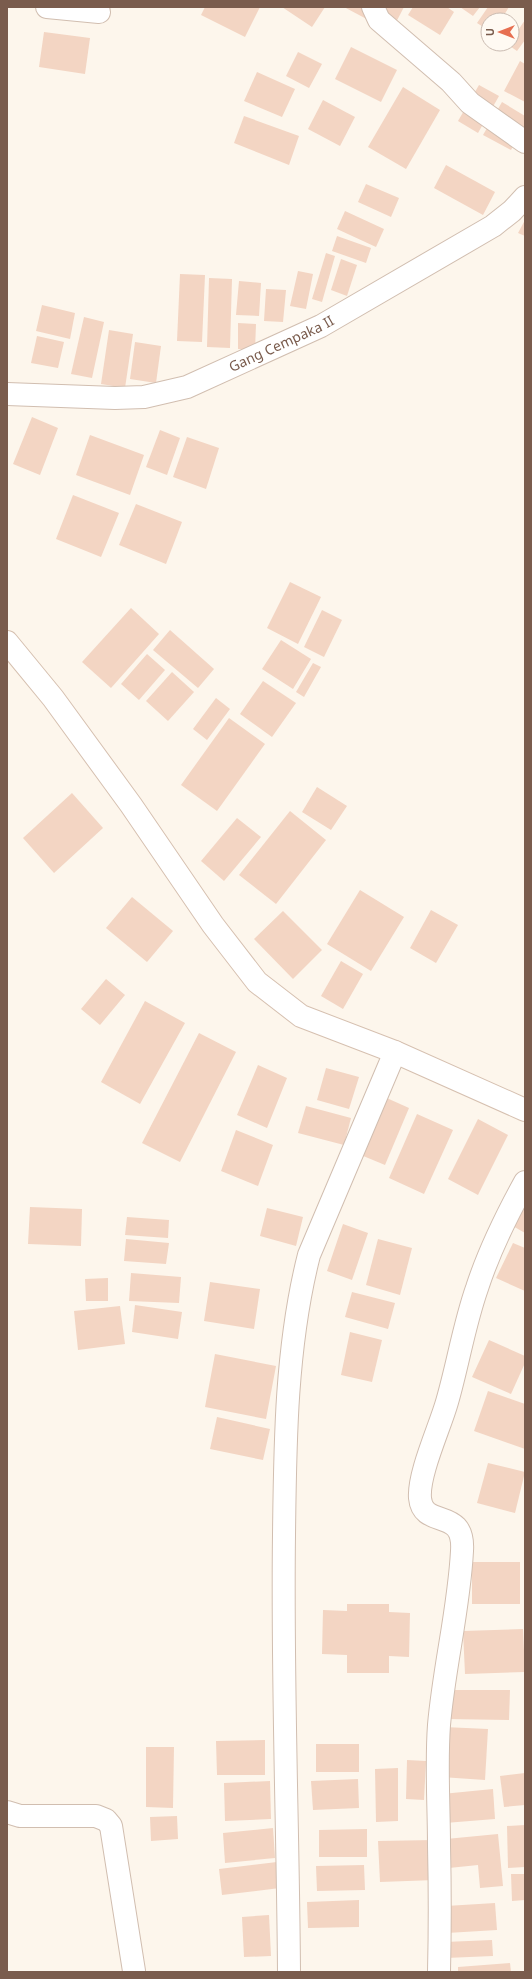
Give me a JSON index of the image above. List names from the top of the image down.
{
  "streets": {
    "street": ["Gang Cempaka II"]
  },
  "north": "left"
}
